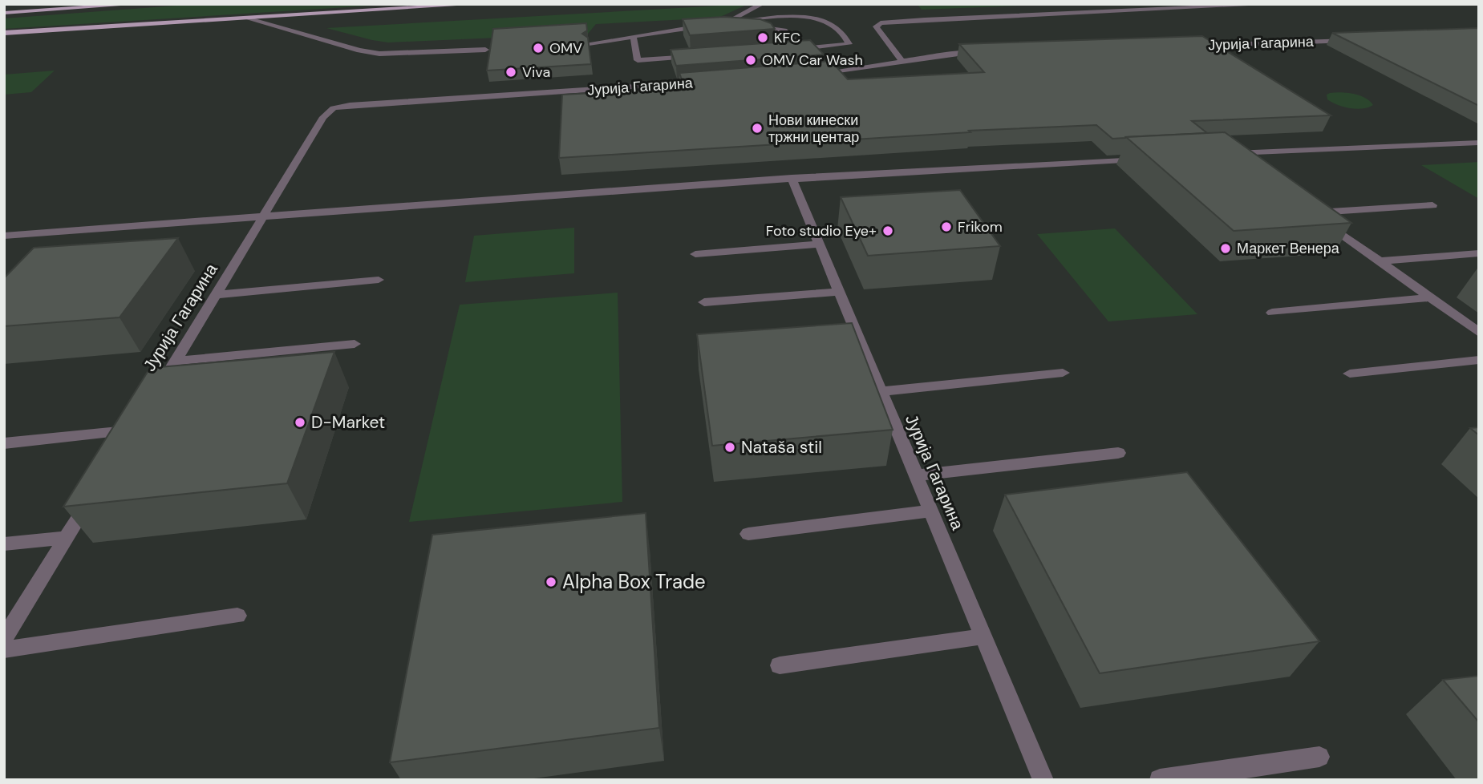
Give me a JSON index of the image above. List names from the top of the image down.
{
  "streets": {
    "street": ["Јурија Гагарина"]
  },
  "places": [
    "KFC",
    "OMV",
    "OMV Car Wash",
    "Viva",
    "Нови кинески тржни центар",
    "Frikom",
    "Foto studio Eye+",
    "Маркет Венера",
    "D-Market",
    "Nataša stil",
    "Alpha Box Trade"
  ]
}
